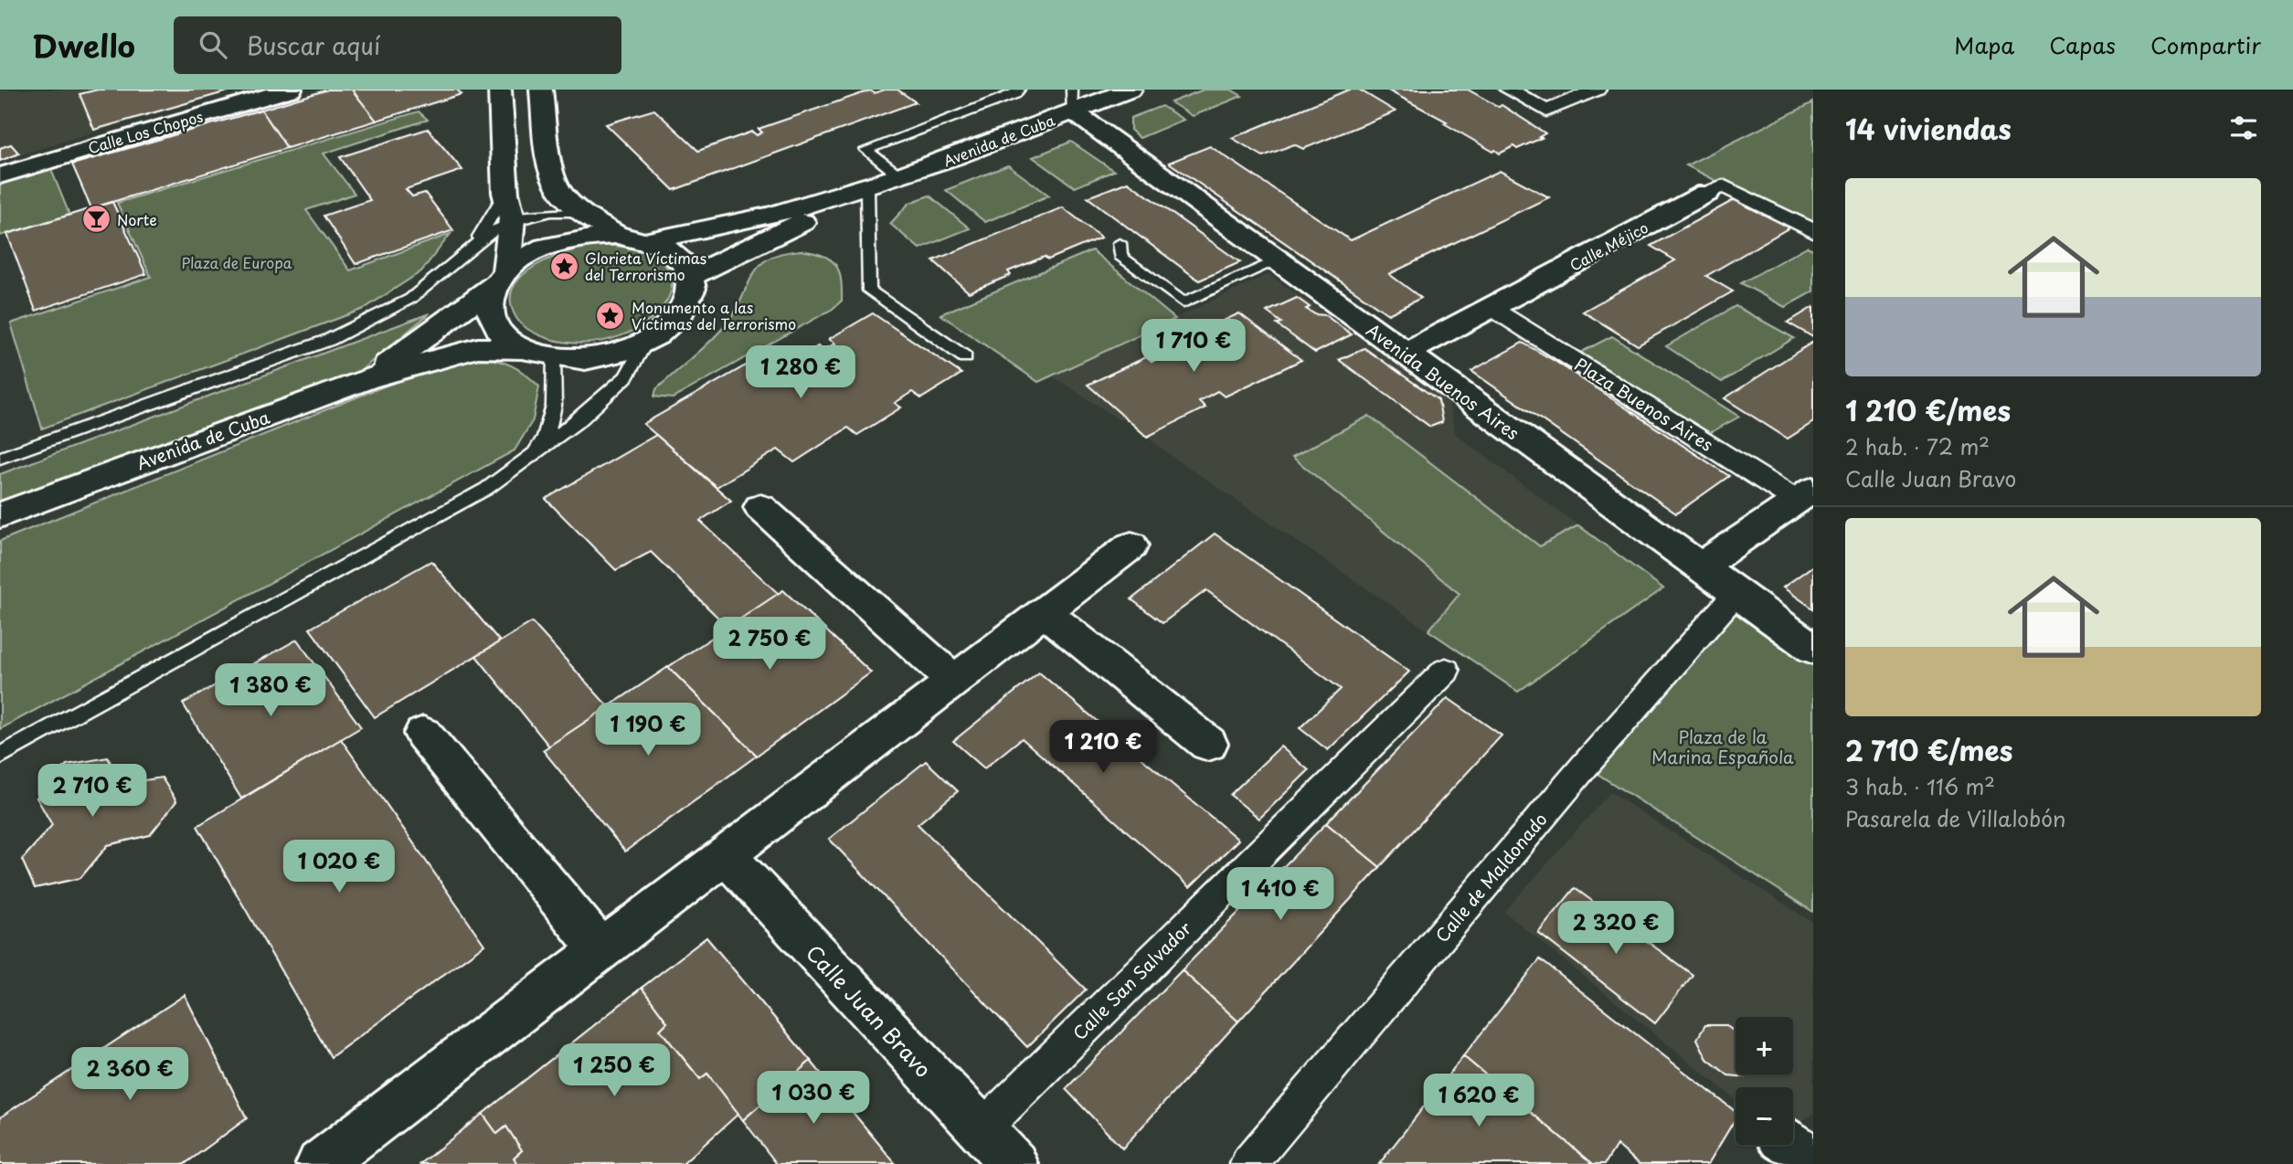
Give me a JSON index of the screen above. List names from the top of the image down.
{
  "streets": {
    "street": [
      "Calle Los Chopos",
      "Avenida de Cuba",
      "Calle Méjico",
      "Avenida Buenos Aires",
      "Plaza Buenos Aires",
      "Calle de Maldonado",
      "Calle San Salvador",
      "Calle Juan Bravo"
    ]
  },
  "crossings": [
    ["Avenida de Cuba", "Avenida Buenos Aires"],
    ["Calle Méjico", "Avenida Buenos Aires"],
    ["Calle Méjico", "Plaza Buenos Aires"],
    ["Avenida Buenos Aires", "Calle de Maldonado"],
    ["Calle San Salvador", "Calle Juan Bravo"]
  ],
  "parks": ["Plaza de Europa", "Plaza de la Marina Española"],
  "places": {
    "bar": ["Norte"],
    "place": ["Glorieta Víctimas del Terrorismo", "Monumento a las Víctimas del Terrorismo"]
  },
  "page": {
    "header": "Dwello",
    "search": "Buscar aquí",
    "nav": ["Mapa", "Capas", "Compartir"],
    "heading": "14 viviendas",
    "list": [
      {
        "name": "1 210 €/mes",
        "note": "2 hab. · 72 m² · Calle Juan Bravo"
      },
      {
        "name": "2 710 €/mes",
        "note": "3 hab. · 116 m² · Pasarela de Villalobón"
      }
    ],
    "price": [
      "1 710 €",
      "1 280 €",
      "2 750 €",
      "1 380 €",
      "1 190 €",
      "1 210 €",
      "2 710 €",
      "1 020 €",
      "1 410 €",
      "2 320 €",
      "1 250 €",
      "2 360 €",
      "1 030 €",
      "1 620 €"
    ],
    "map_buttons": ["+", "−"]
  }
}
